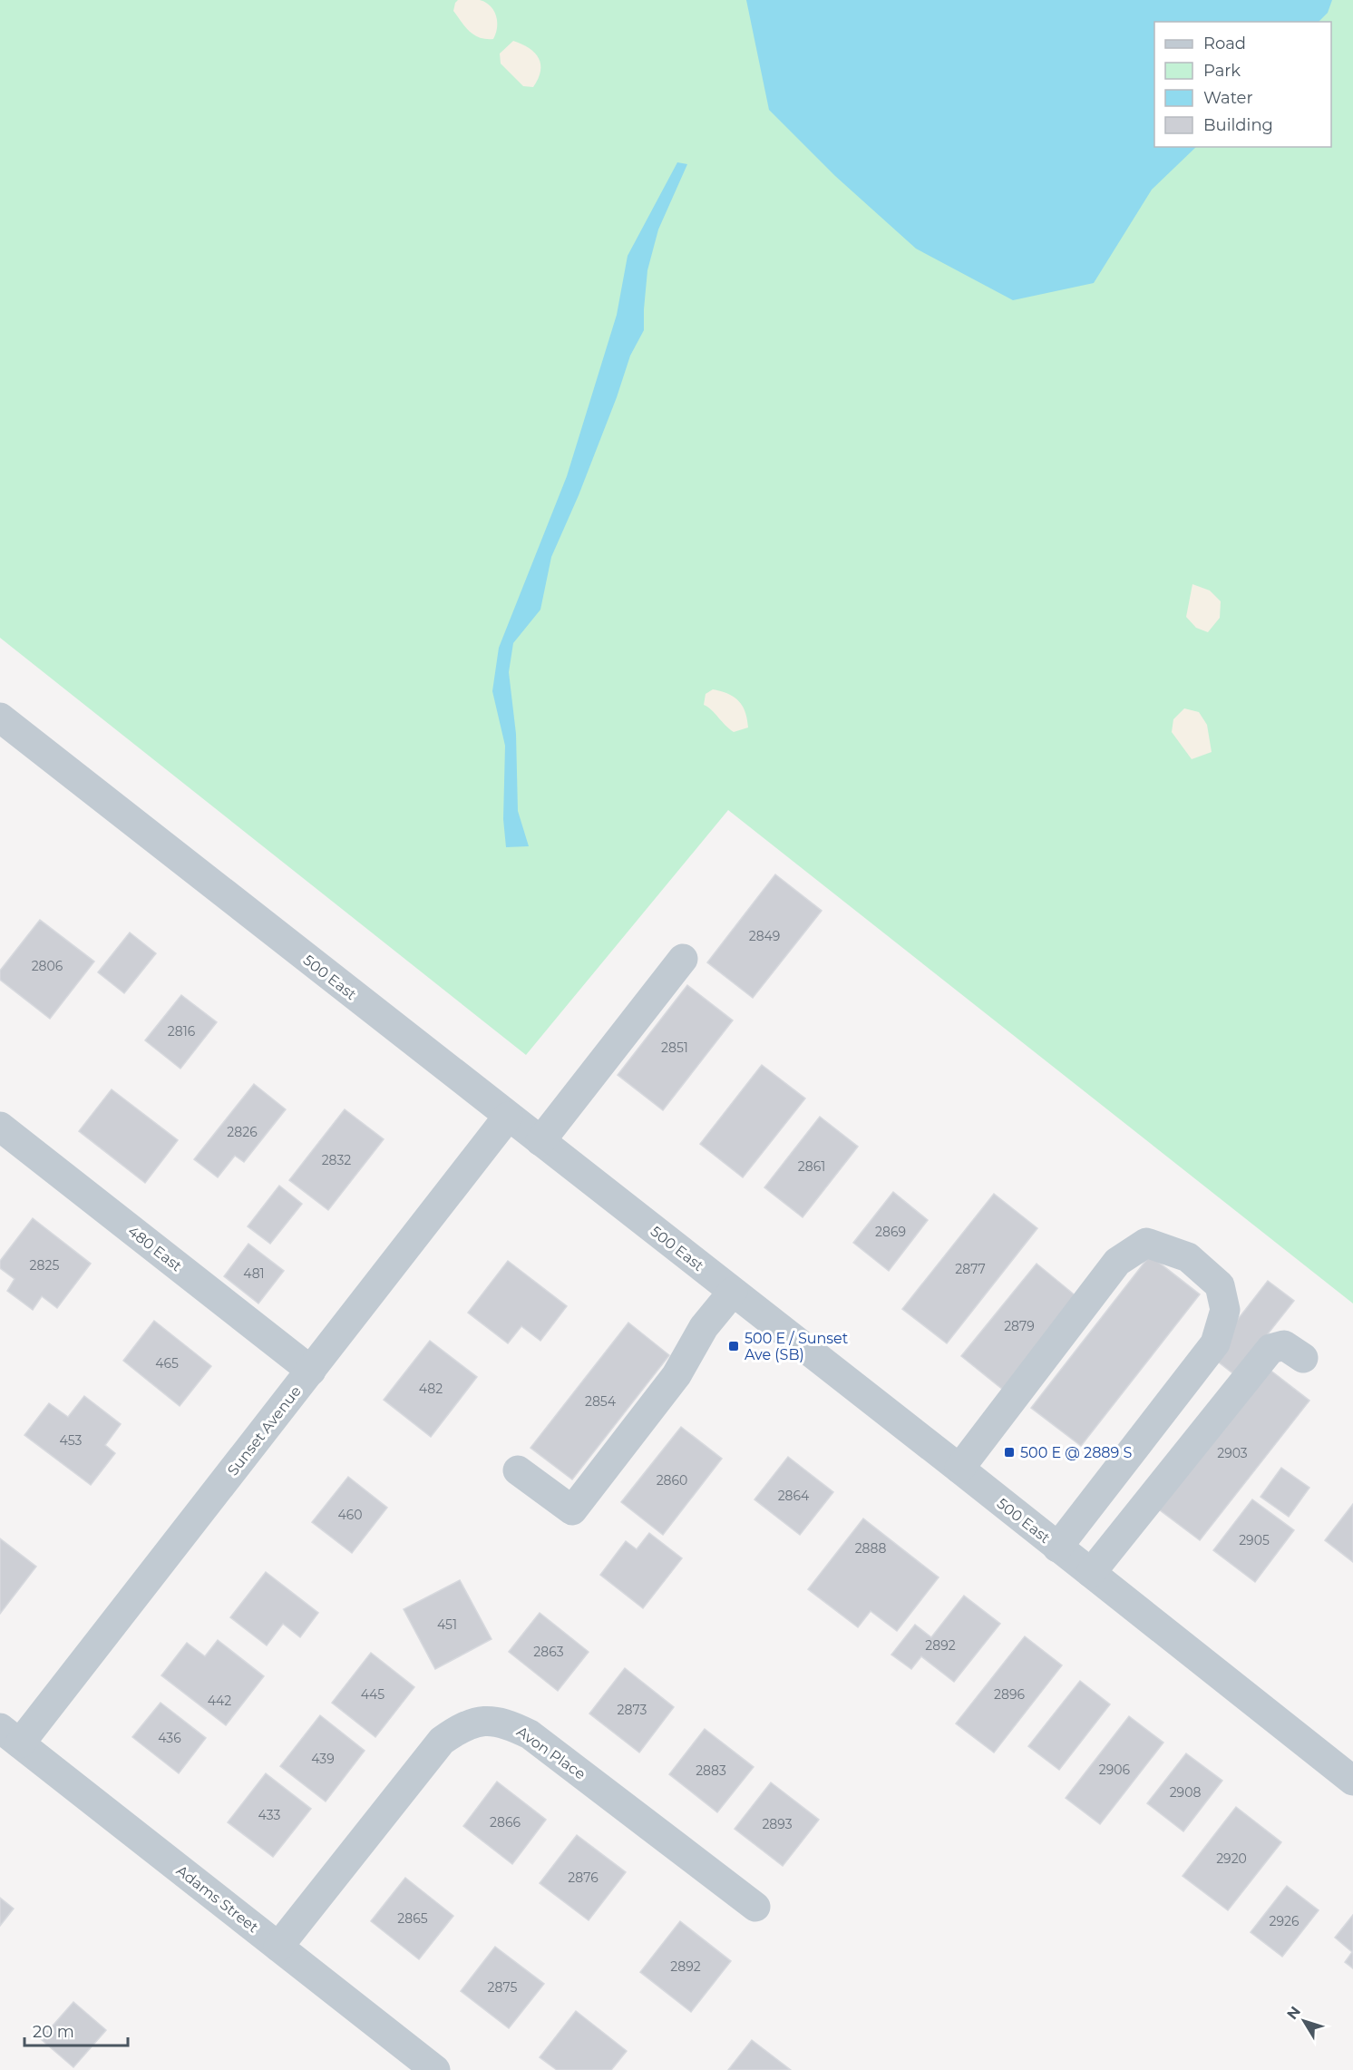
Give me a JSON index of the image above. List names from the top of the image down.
{
  "streets": {
    "street": [
      "500 East",
      "480 East",
      "Sunset Avenue",
      "Avon Place",
      "Adams Street"
    ]
  },
  "crossings": [
    ["500 East", "Sunset Avenue"],
    ["480 East", "Sunset Avenue"],
    ["Sunset Avenue", "Adams Street"],
    ["Avon Place", "Adams Street"]
  ],
  "places": {
    "transit": ["500 E / Sunset Ave (SB)", "500 E @ 2889 S"]
  },
  "house_numbers": [
    "2849",
    "2806",
    "2816",
    "2851",
    "2826",
    "2832",
    "2861",
    "2869",
    "2825",
    "2877",
    "481",
    "2879",
    "465",
    "482",
    "2854",
    "453",
    "2903",
    "2860",
    "2864",
    "460",
    "2905",
    "2888",
    "451",
    "2892",
    "2863",
    "445",
    "2896",
    "442",
    "2873",
    "436",
    "439",
    "2906",
    "2883",
    "2908",
    "433",
    "2866",
    "2893",
    "2920",
    "2876",
    "2865",
    "2926",
    "2892",
    "2875"
  ],
  "legend": [
    "Road",
    "Park",
    "Water",
    "Building"
  ],
  "scale_bar": "20 m",
  "north": "top left"
}
